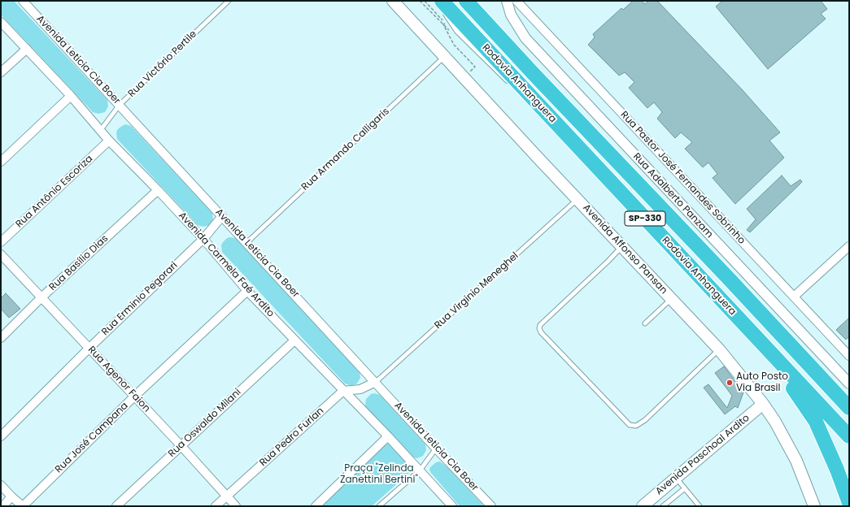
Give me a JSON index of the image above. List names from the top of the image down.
{
  "streets": {
    "highway": ["Rodovia Anhanguera", "SP-330"],
    "main road": ["Avenida Affonso Pansan", "Avenida Paschoal Ardito"],
    "street": [
      "Avenida Leticia Cia Boer",
      "Rua Pastor José Fernandes Sobrinho",
      "Rua Antônio Escoriza",
      "Rua Adalberto Panzam",
      "Rua Basílio Dias",
      "Avenida Carmela Faé Ardito",
      "Rua Erminio Pegorari",
      "Rua Agenor Faion",
      "Rua Oswaldo Milani",
      "Rua Pedro Furlan",
      "Rua José Campana"
    ],
    "lane": ["Rua Victório Pertile", "Rua Armando Calligaris", "Rua Virginio Meneghel"]
  },
  "crossings": [
    ["Avenida Leticia Cia Boer", "Rua Victório Pertile"],
    ["Avenida Leticia Cia Boer", "Rua Armando Calligaris"],
    ["Avenida Leticia Cia Boer", "Rua Virginio Meneghel"],
    ["Avenida Leticia Cia Boer", "Rua Erminio Pegorari"],
    ["Rua Victório Pertile", "Avenida Carmela Faé Ardito"],
    ["Rua Armando Calligaris", "Avenida Affonso Pansan"],
    ["Rua Antônio Escoriza", "Avenida Carmela Faé Ardito"],
    ["Avenida Affonso Pansan", "Rua Virginio Meneghel"],
    ["Avenida Affonso Pansan", "Avenida Paschoal Ardito"],
    ["Rua Basílio Dias", "Avenida Carmela Faé Ardito"],
    ["Rua Basílio Dias", "Rua Agenor Faion"],
    ["Avenida Carmela Faé Ardito", "Rua Erminio Pegorari"],
    ["Avenida Carmela Faé Ardito", "Rua Oswaldo Milani"],
    ["Avenida Carmela Faé Ardito", "Rua Pedro Furlan"],
    ["Avenida Carmela Faé Ardito", "Rua José Campana"],
    ["Rua Erminio Pegorari", "Rua Agenor Faion"],
    ["Rua Agenor Faion", "Rua Oswaldo Milani"],
    ["Rua Agenor Faion", "Rua Pedro Furlan"],
    ["Rua Agenor Faion", "Rua José Campana"]
  ],
  "parks": ["Praça \"Zelinda Zanettini Bertini\""],
  "places": ["Auto Posto Via Brasil"]
}
